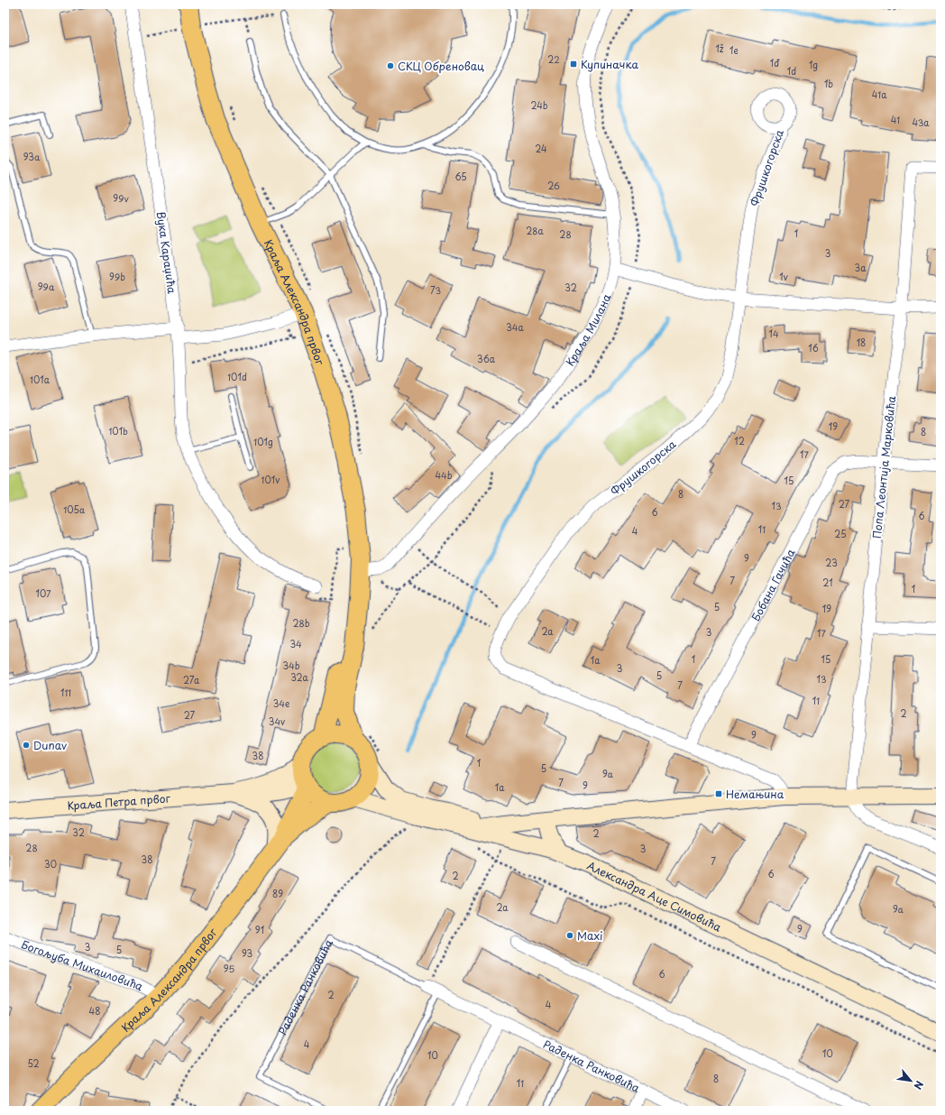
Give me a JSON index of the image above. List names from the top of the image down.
{
  "streets": {
    "main road": ["Краља Александра првог"],
    "street": [
      "Фрушкогорска",
      "Вука Караџића",
      "Краља Милана",
      "Попа Леонтија Марковића",
      "Бобана Гачића",
      "Краља Петра првог",
      "Александра Аце Симовића",
      "Богољуба Михаиловића",
      "Раденка Ранковића"
    ]
  },
  "crossings": [
    ["Краља Александра првог", "Краља Милана"],
    ["Краља Александра првог", "Краља Петра првог"],
    ["Краља Александра првог", "Александра Аце Симовића"],
    ["Краља Александра првог", "Богољуба Михаиловића"],
    ["Попа Леонтија Марковића", "Бобана Гачића"],
    ["Краља Петра првог", "Александра Аце Симовића"]
  ],
  "places": {
    "transit": ["Купиначка", "Немањина"],
    "other": ["СКЦ Обреновац", "Dunav", "Maxi"]
  },
  "house_numbers": [
    "1ž",
    "1e",
    "22",
    "1đ",
    "1g",
    "1d",
    "1b",
    "41a",
    "24b",
    "41",
    "43a",
    "24",
    "93a",
    "65",
    "26",
    "99v",
    "28a",
    "1",
    "28",
    "3",
    "3a",
    "99b",
    "1v",
    "99a",
    "32",
    "73",
    "34a",
    "14",
    "18",
    "16",
    "36a",
    "101d",
    "101a",
    "19",
    "101b",
    "8",
    "12",
    "101g",
    "17",
    "44b",
    "101v",
    "15",
    "8",
    "27",
    "13",
    "105a",
    "6",
    "6",
    "11",
    "4",
    "25",
    "9",
    "23",
    "7",
    "21",
    "1",
    "107",
    "5",
    "19",
    "28b",
    "2a",
    "3",
    "17",
    "34",
    "1",
    "15",
    "1a",
    "34b",
    "3",
    "5",
    "32a",
    "13",
    "27a",
    "7",
    "111",
    "11",
    "34e",
    "2",
    "27",
    "34v",
    "9",
    "38",
    "1",
    "5",
    "9a",
    "7",
    "9",
    "1a",
    "32",
    "2",
    "28",
    "3",
    "38",
    "7",
    "30",
    "6",
    "2",
    "89",
    "2a",
    "9a",
    "9",
    "91",
    "3",
    "5",
    "93",
    "95",
    "6",
    "2",
    "4",
    "48",
    "4",
    "10",
    "10",
    "52",
    "8",
    "11"
  ],
  "north": "bottom right"
}
